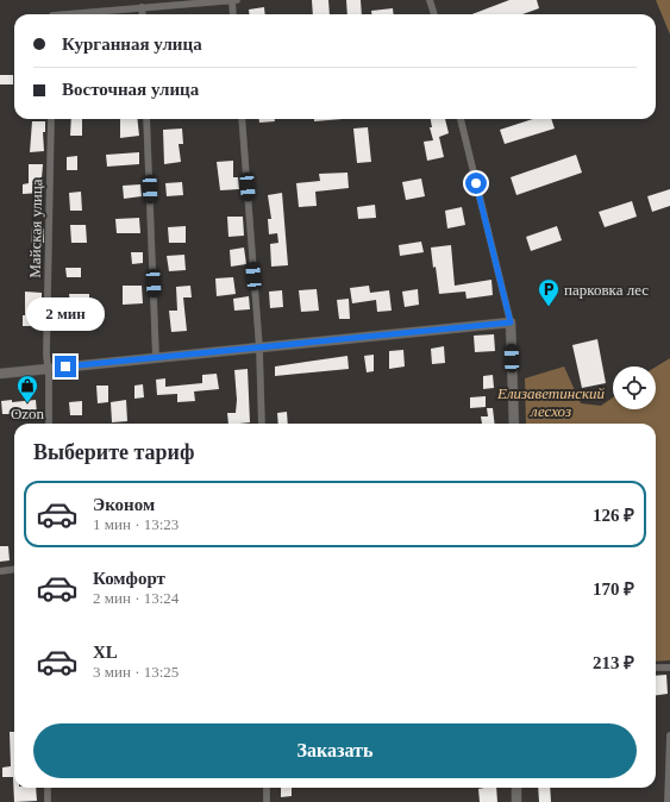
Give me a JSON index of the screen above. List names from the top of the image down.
{
  "streets": {
    "street": ["Майская улица"]
  },
  "parks": ["Елизаветинский лесхоз"],
  "places": {
    "parking": ["парковка лес"],
    "shop": ["Ozon"]
  },
  "page": {
    "banner": ["Курганная улица", "Восточная улица"],
    "bubble": "2 мин",
    "heading": "Выберите тариф",
    "list": [
      {
        "name": "Эконом",
        "note": "1 мин · 13:23",
        "value": "126 ₽"
      },
      {
        "name": "Комфорт",
        "note": "2 мин · 13:24",
        "value": "170 ₽"
      },
      {
        "name": "XL",
        "note": "3 мин · 13:25",
        "value": "213 ₽"
      }
    ],
    "buttons": "Заказать"
  }
}
